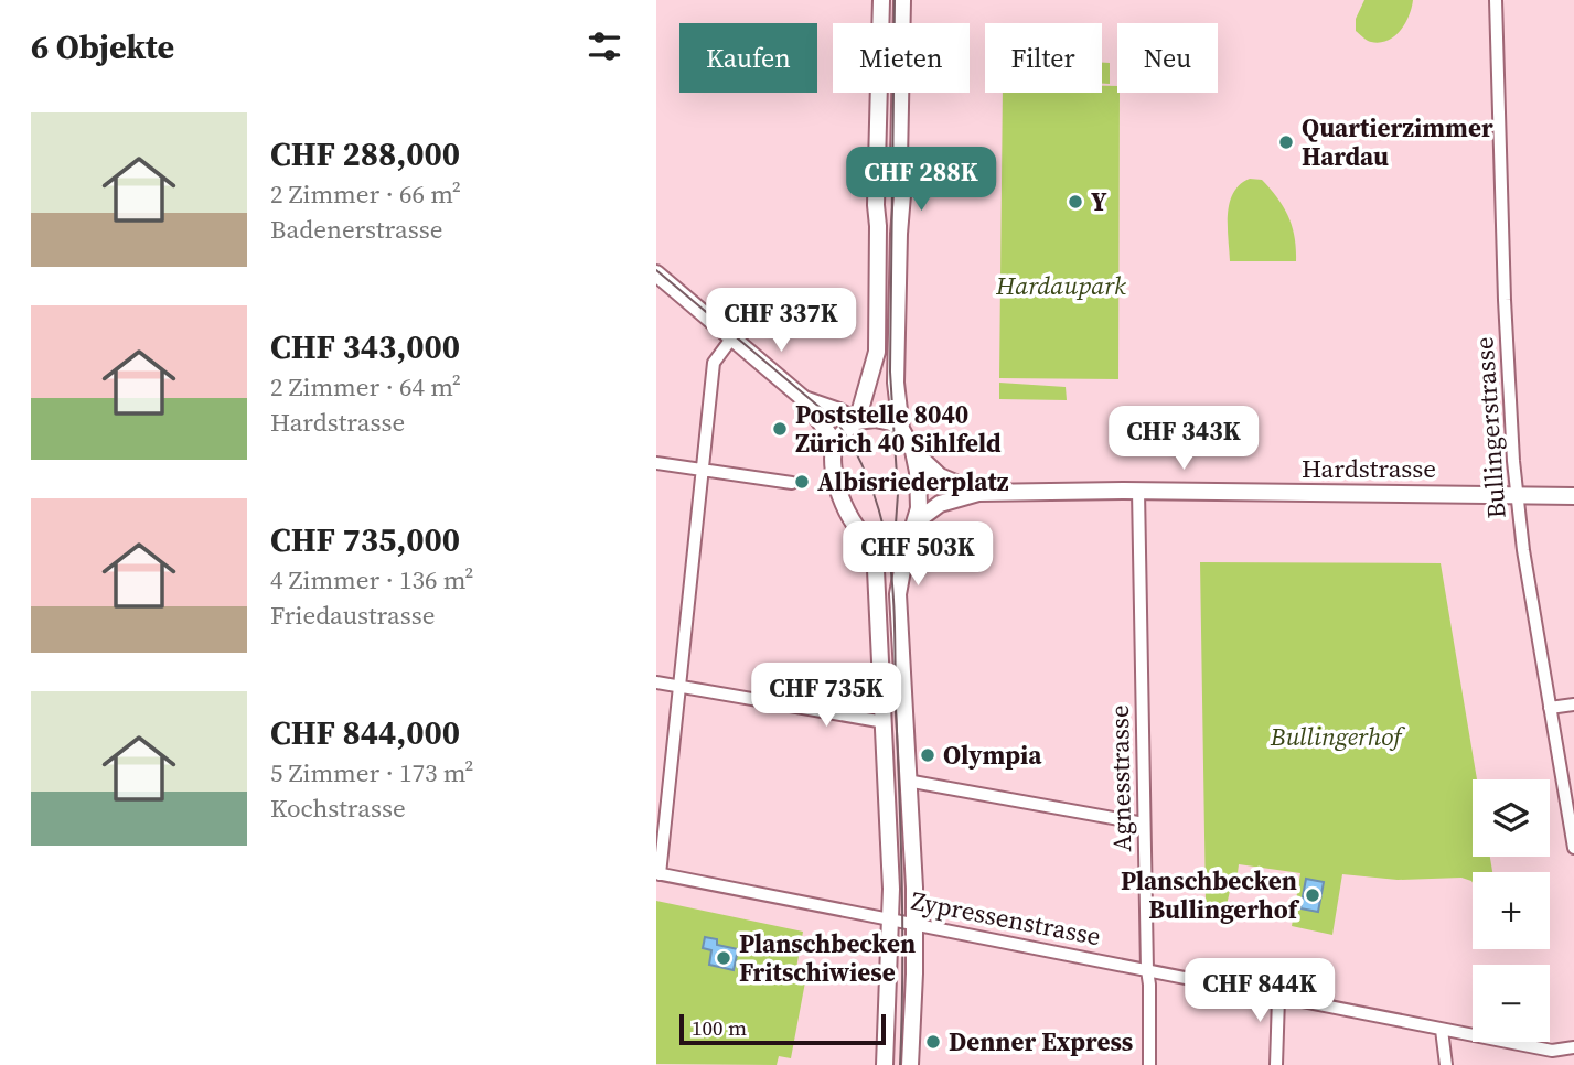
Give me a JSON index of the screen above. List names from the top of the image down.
{
  "streets": {
    "street": [
      "Bullingerstrasse",
      "Hardstrasse",
      "Agnesstrasse",
      "Zypressenstrasse"
    ]
  },
  "crossings": [
    ["Bullingerstrasse", "Hardstrasse"],
    ["Hardstrasse", "Agnesstrasse"],
    ["Agnesstrasse", "Zypressenstrasse"]
  ],
  "parks": ["Hardaupark", "Bullingerhof"],
  "places": [
    "Quartierzimmer Hardau",
    "Y",
    "Poststelle 8040 Zürich 40 Sihlfeld",
    "Albisriederplatz",
    "Olympia",
    "Planschbecken Bullingerhof",
    "Planschbecken Fritschiwiese",
    "Denner Express"
  ],
  "scale_bar": "100 m",
  "page": {
    "heading": "6 Objekte",
    "chip": [
      "Kaufen",
      "Mieten",
      "Filter",
      "Neu"
    ],
    "list": [
      {
        "name": "CHF 288,000",
        "note": "2 Zimmer · 66 m² · Badenerstrasse"
      },
      {
        "name": "CHF 343,000",
        "note": "2 Zimmer · 64 m² · Hardstrasse"
      },
      {
        "name": "CHF 735,000",
        "note": "4 Zimmer · 136 m² · Friedaustrasse"
      },
      {
        "name": "CHF 844,000",
        "note": "5 Zimmer · 173 m² · Kochstrasse"
      }
    ],
    "price": [
      "CHF 288K",
      "CHF 337K",
      "CHF 343K",
      "CHF 503K",
      "CHF 735K",
      "CHF 844K"
    ],
    "map_buttons": ["+", "−"],
    "scale": "100 m"
  }
}
